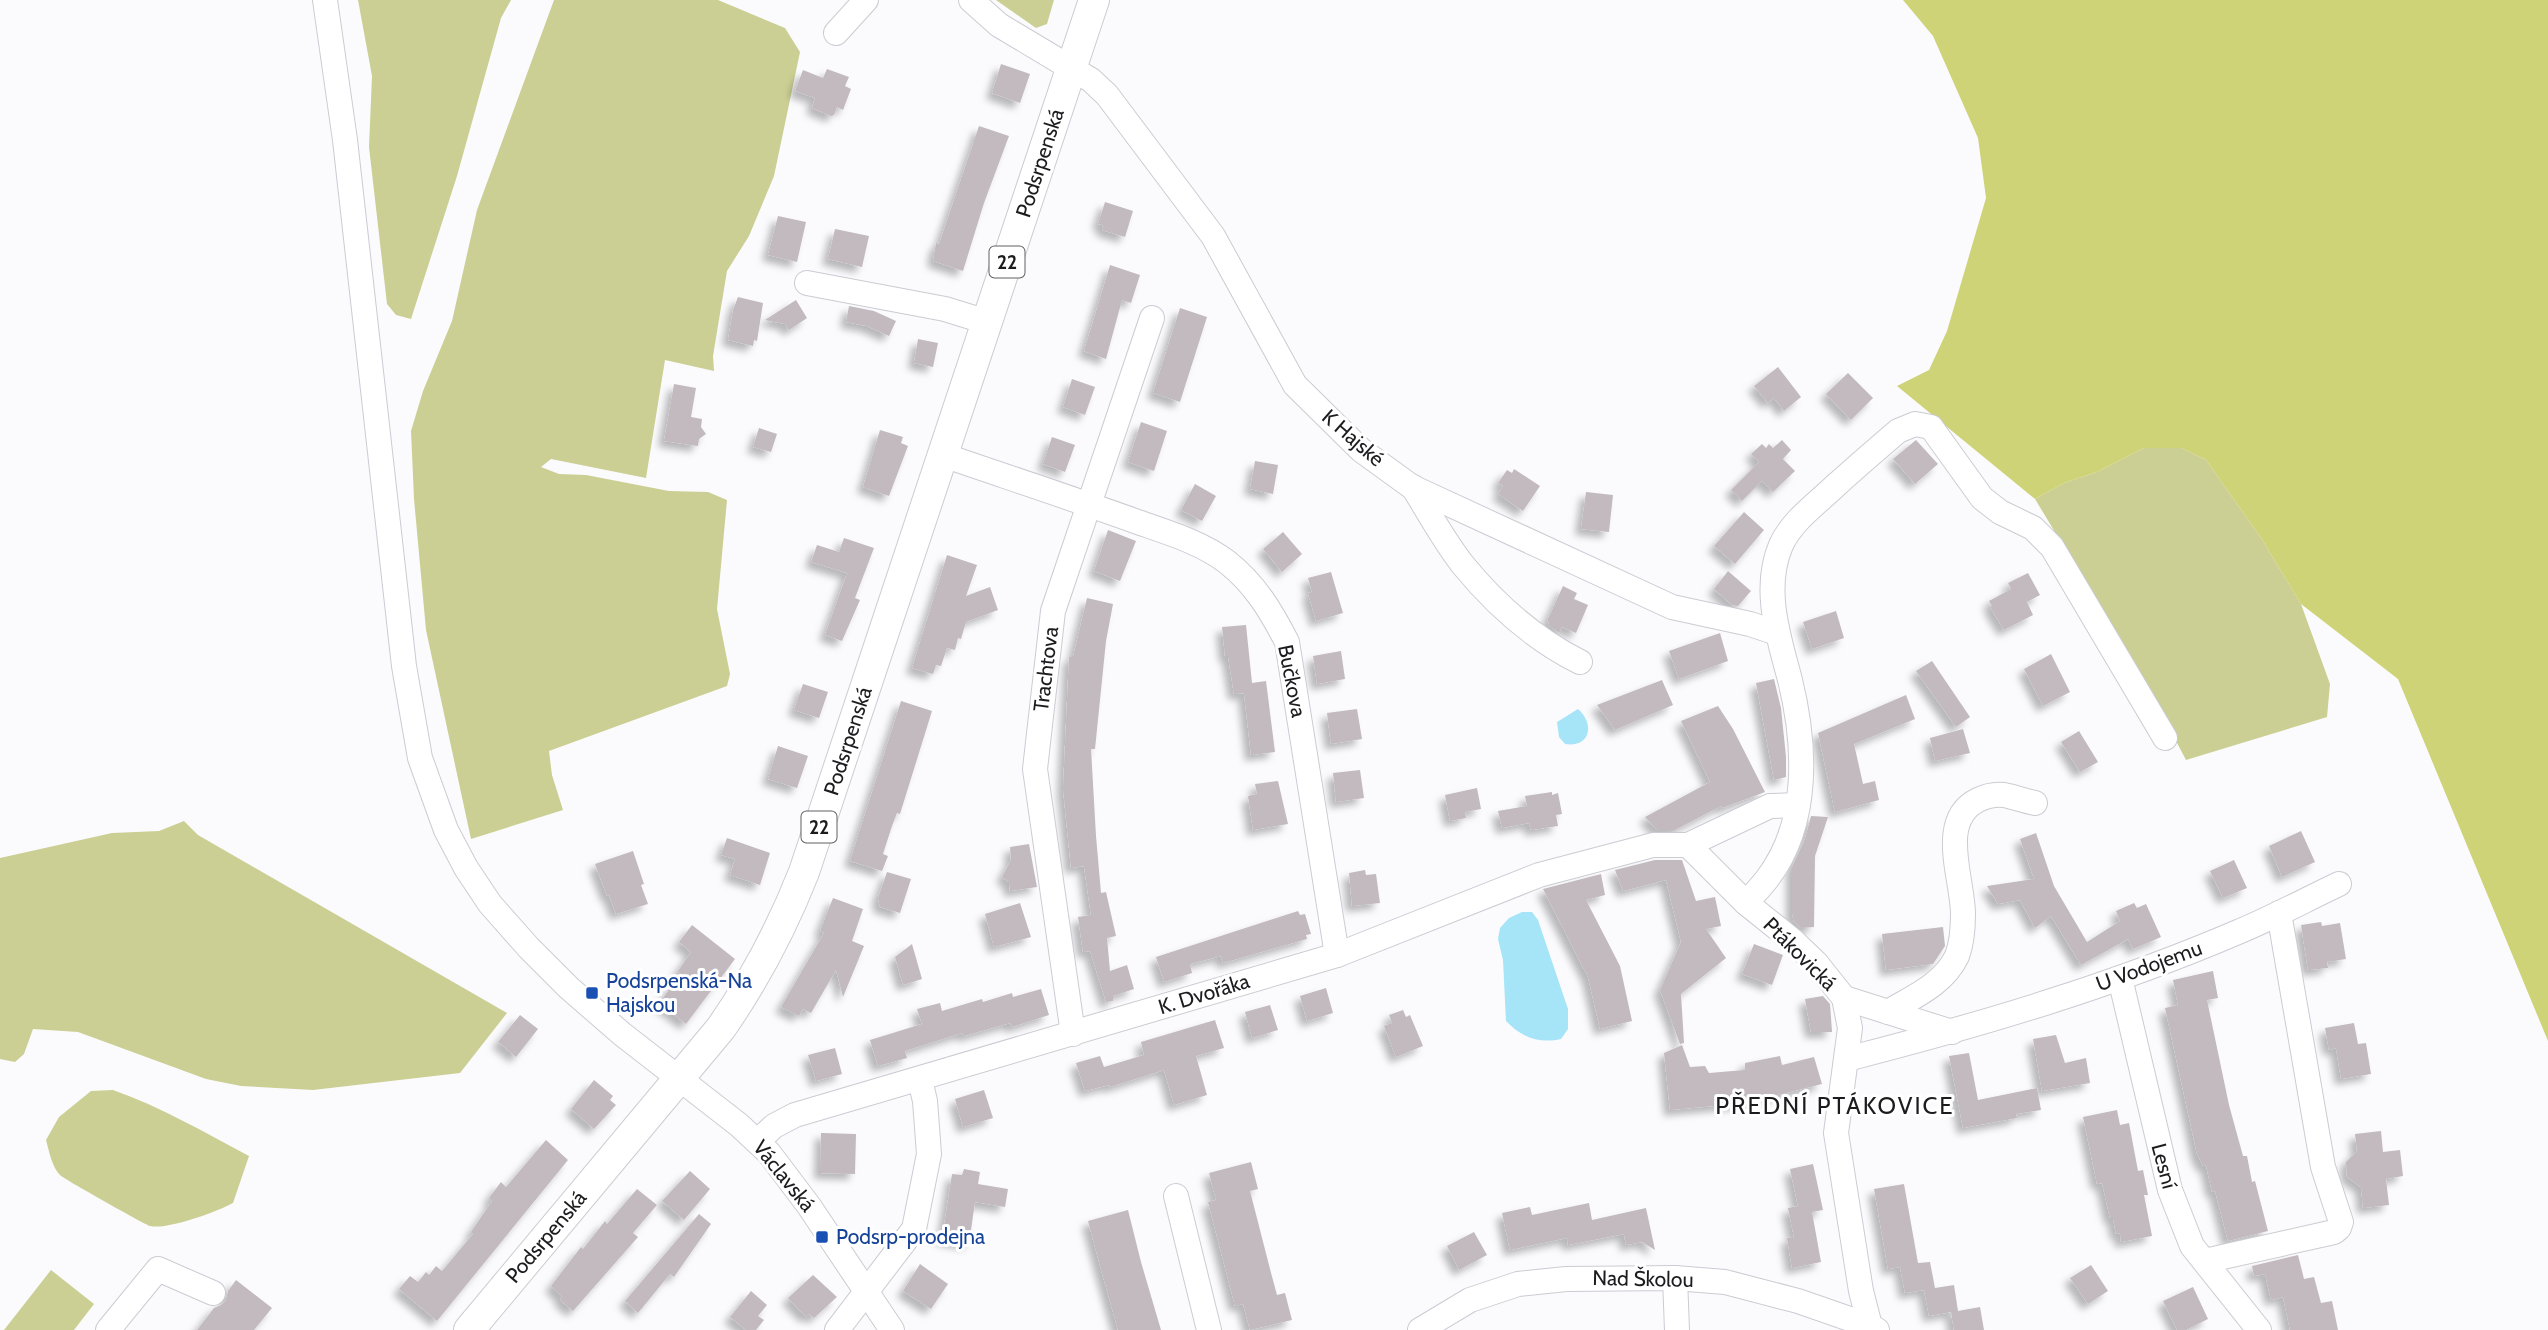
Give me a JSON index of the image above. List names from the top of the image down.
{
  "streets": {
    "main road": ["Podsrpenská", "22"],
    "street": [
      "K Hajské",
      "Trachtova",
      "Bučkova",
      "Ptákovická",
      "U Vodojemu",
      "K. Dvořáka",
      "Lesní",
      "Václavská",
      "Nad Školou"
    ]
  },
  "crossings": [
    ["Podsrpenská", "22"],
    ["Podsrpenská", "K Hajské"],
    ["Podsrpenská", "Bučkova"],
    ["Podsrpenská", "Václavská"],
    ["22", "K Hajské"],
    ["Trachtova", "Bučkova"],
    ["Trachtova", "K. Dvořáka"],
    ["Bučkova", "K. Dvořáka"],
    ["Ptákovická", "U Vodojemu"],
    ["Ptákovická", "K. Dvořáka"],
    ["Ptákovická", "Nad Školou"],
    ["U Vodojemu", "Lesní"],
    ["K. Dvořáka", "Václavská"]
  ],
  "districts": ["PŘEDNÍ PTÁKOVICE"],
  "places": {
    "transit": ["Podsrpenská-Na Hajskou", "Podsrp-prodejna"]
  }
}
